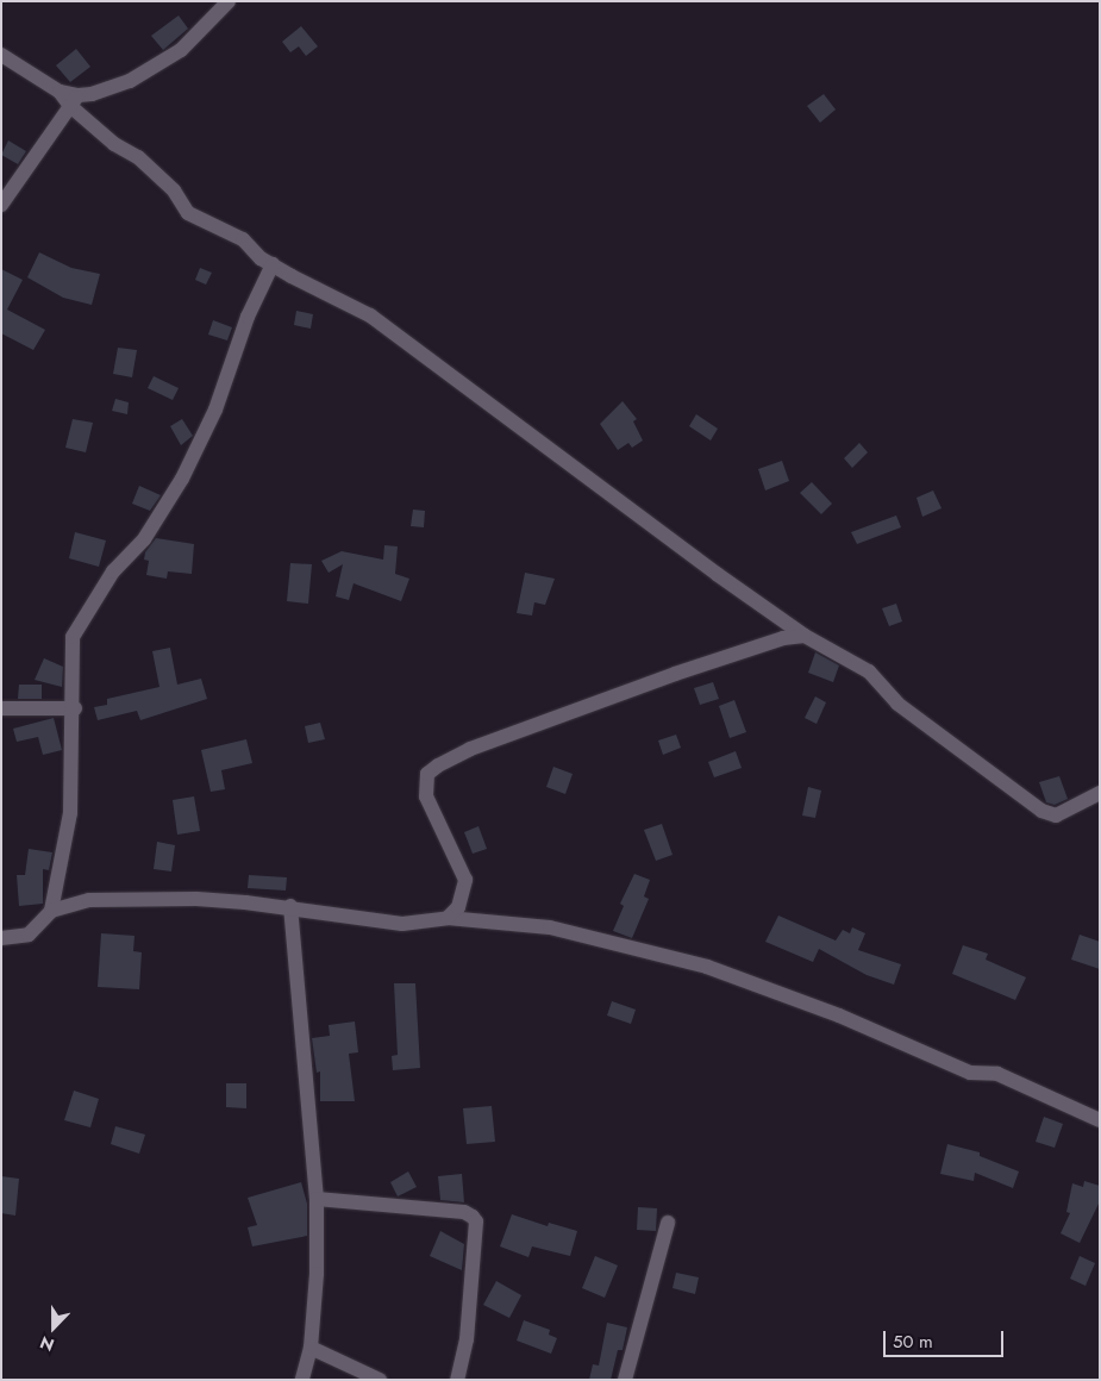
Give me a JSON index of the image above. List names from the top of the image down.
{
  "scale_bar": "50 m",
  "north": "bottom"
}
